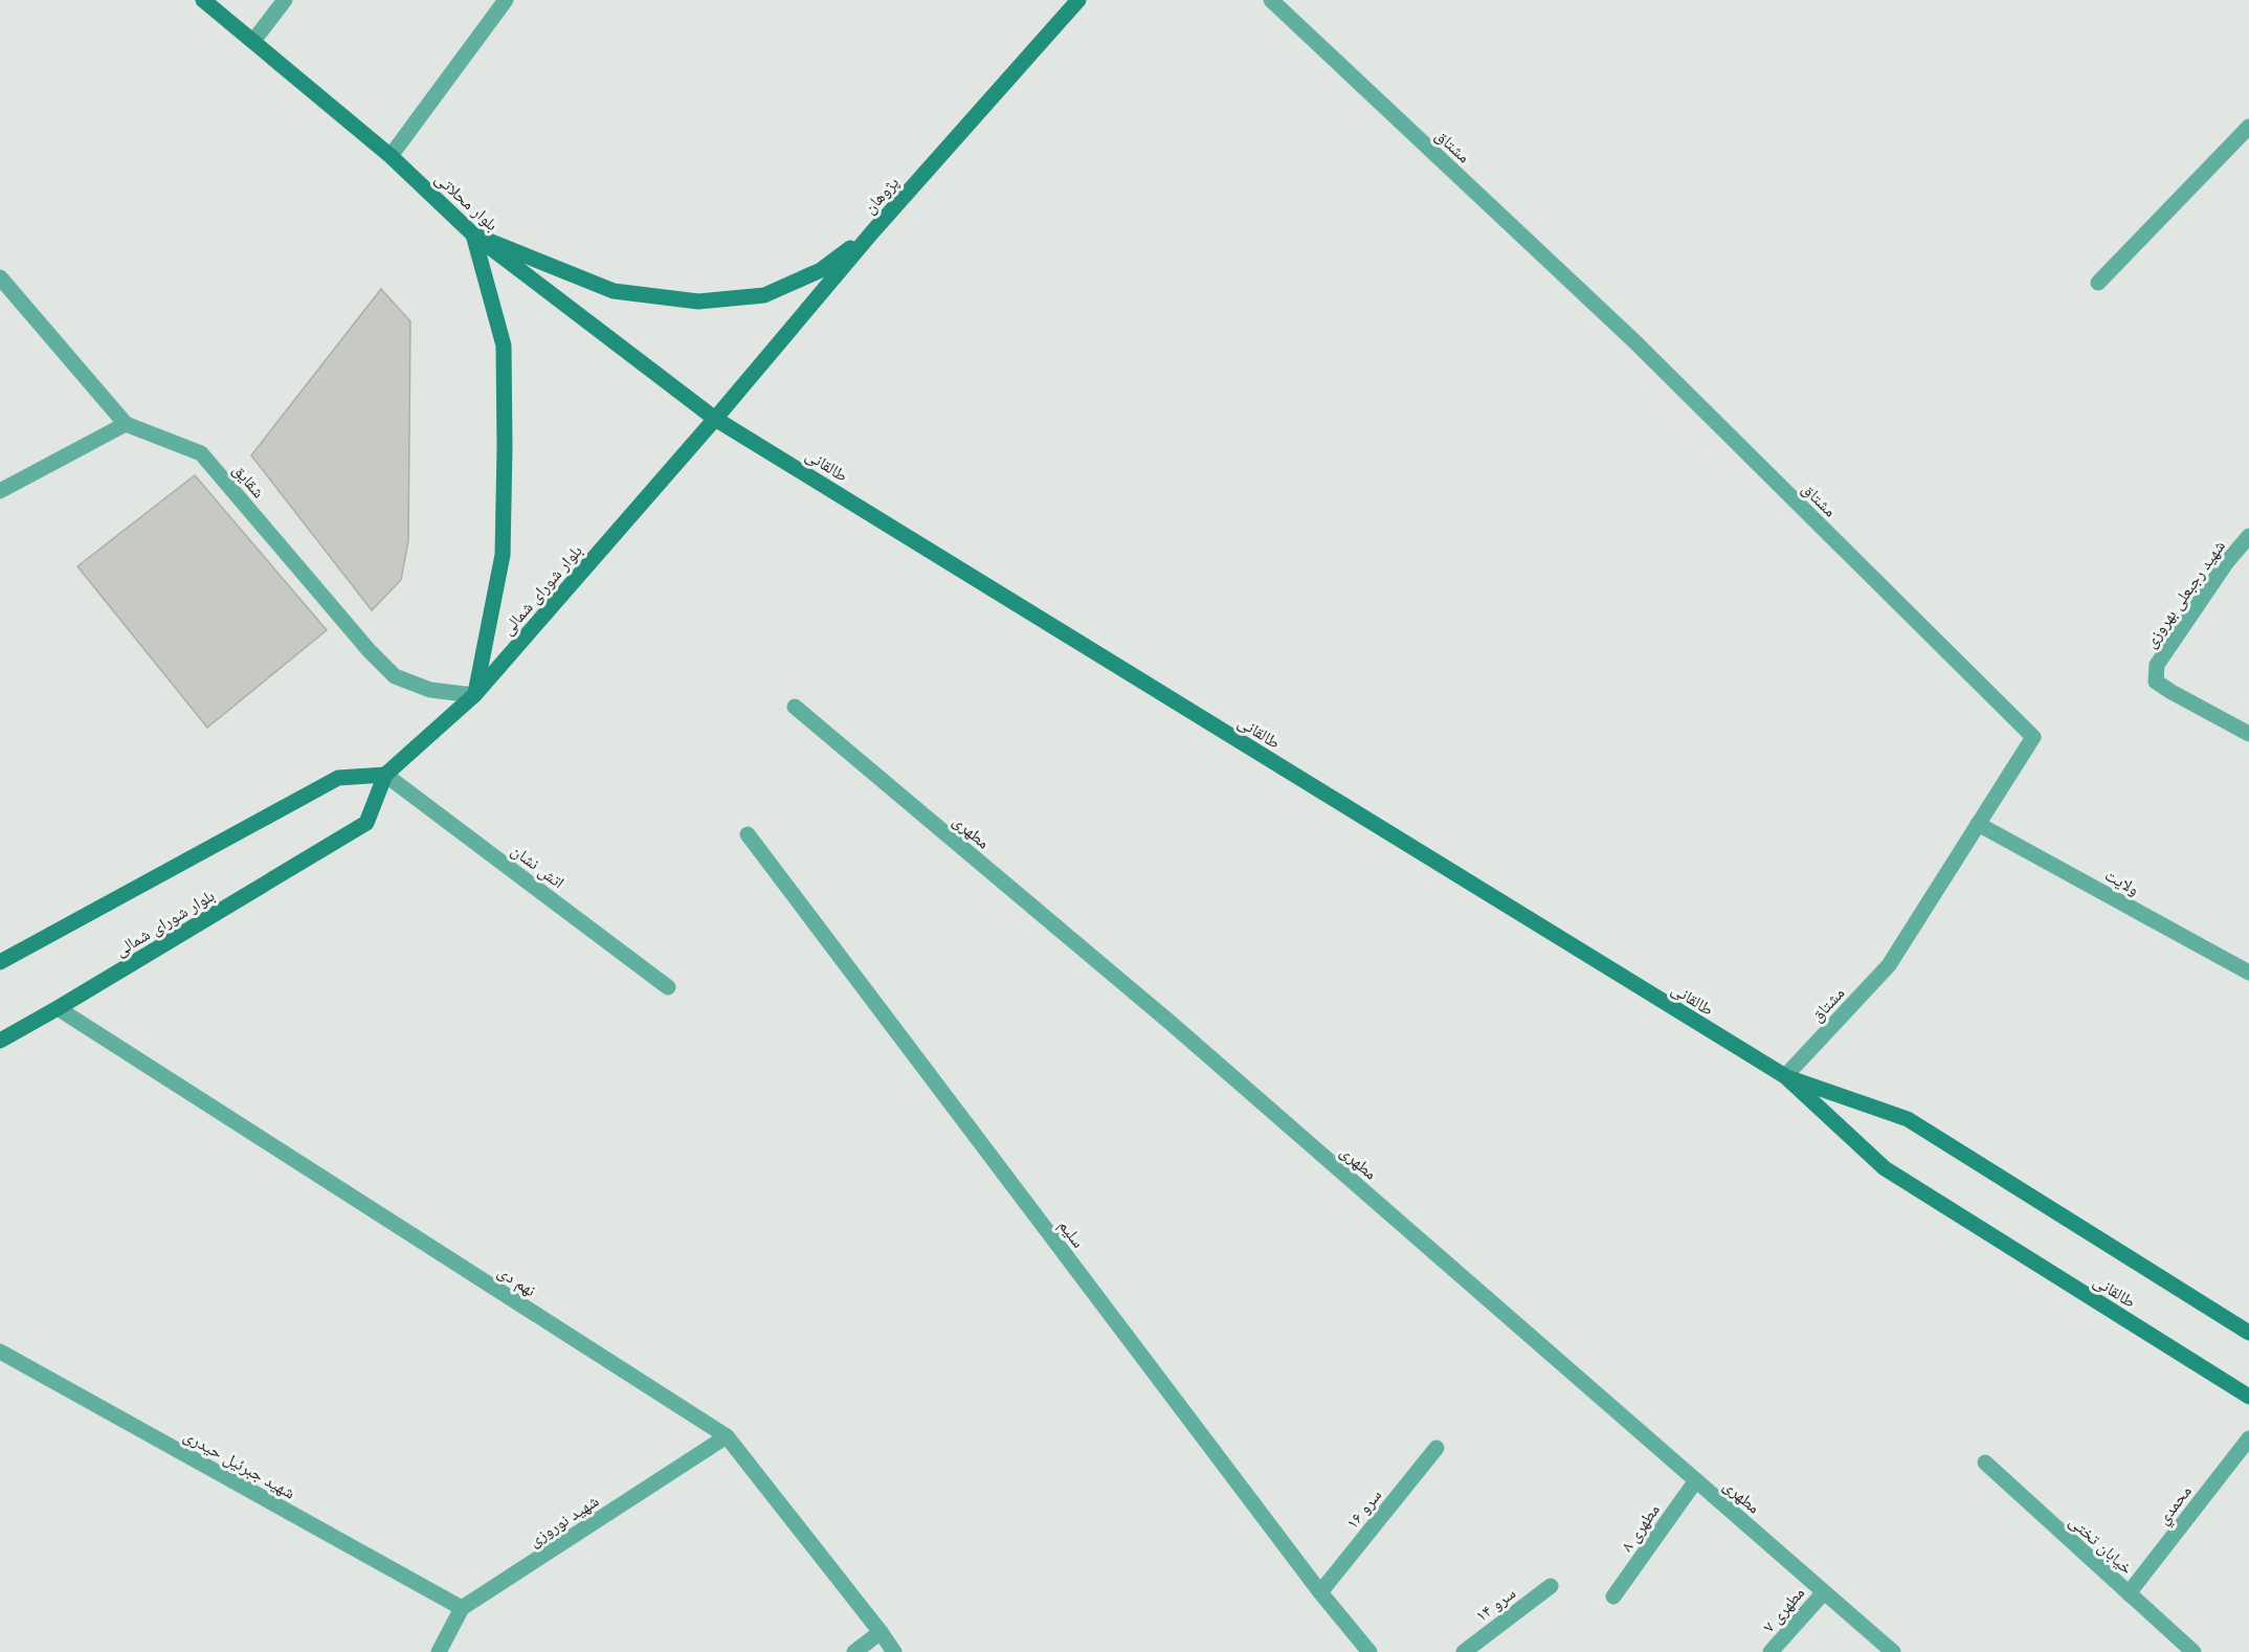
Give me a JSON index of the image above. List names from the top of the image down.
{
  "streets": {
    "main road": [
      "پژوهان",
      "بلوار محلاتی",
      "طالقانی",
      "بلوار شورای شمالی"
    ],
    "street": [
      "مشتاق",
      "شقایق",
      "شهید رجبعلی بهروزی",
      "مطهری",
      "اتش نشان",
      "ولایت",
      "سلیم",
      "نهم دی",
      "شهید جبرئیل حیدری",
      "محمدي",
      "سرو ۱۶",
      "شهید نوروزی",
      "مطهری ۸",
      "خیابان تختی",
      "سرو ۱۴",
      "مطهری ۷"
    ]
  },
  "crossings": [
    ["مشتاق", "طالقانی"],
    ["مشتاق", "ولایت"],
    ["پژوهان", "بلوار محلاتی"],
    ["پژوهان", "طالقانی"],
    ["پژوهان", "بلوار شورای شمالی"],
    ["بلوار محلاتی", "طالقانی"],
    ["بلوار محلاتی", "بلوار شورای شمالی"],
    ["طالقانی", "بلوار شورای شمالی"],
    ["شقایق", "بلوار شورای شمالی"],
    ["بلوار شورای شمالی", "اتش نشان"],
    ["بلوار شورای شمالی", "نهم دی"],
    ["مطهری", "مطهری ۸"],
    ["مطهری", "مطهری ۷"],
    ["سلیم", "سرو ۱۶"],
    ["نهم دی", "شهید نوروزی"],
    ["شهید جبرئیل حیدری", "شهید نوروزی"],
    ["محمدي", "خیابان تختی"]
  ]
}
